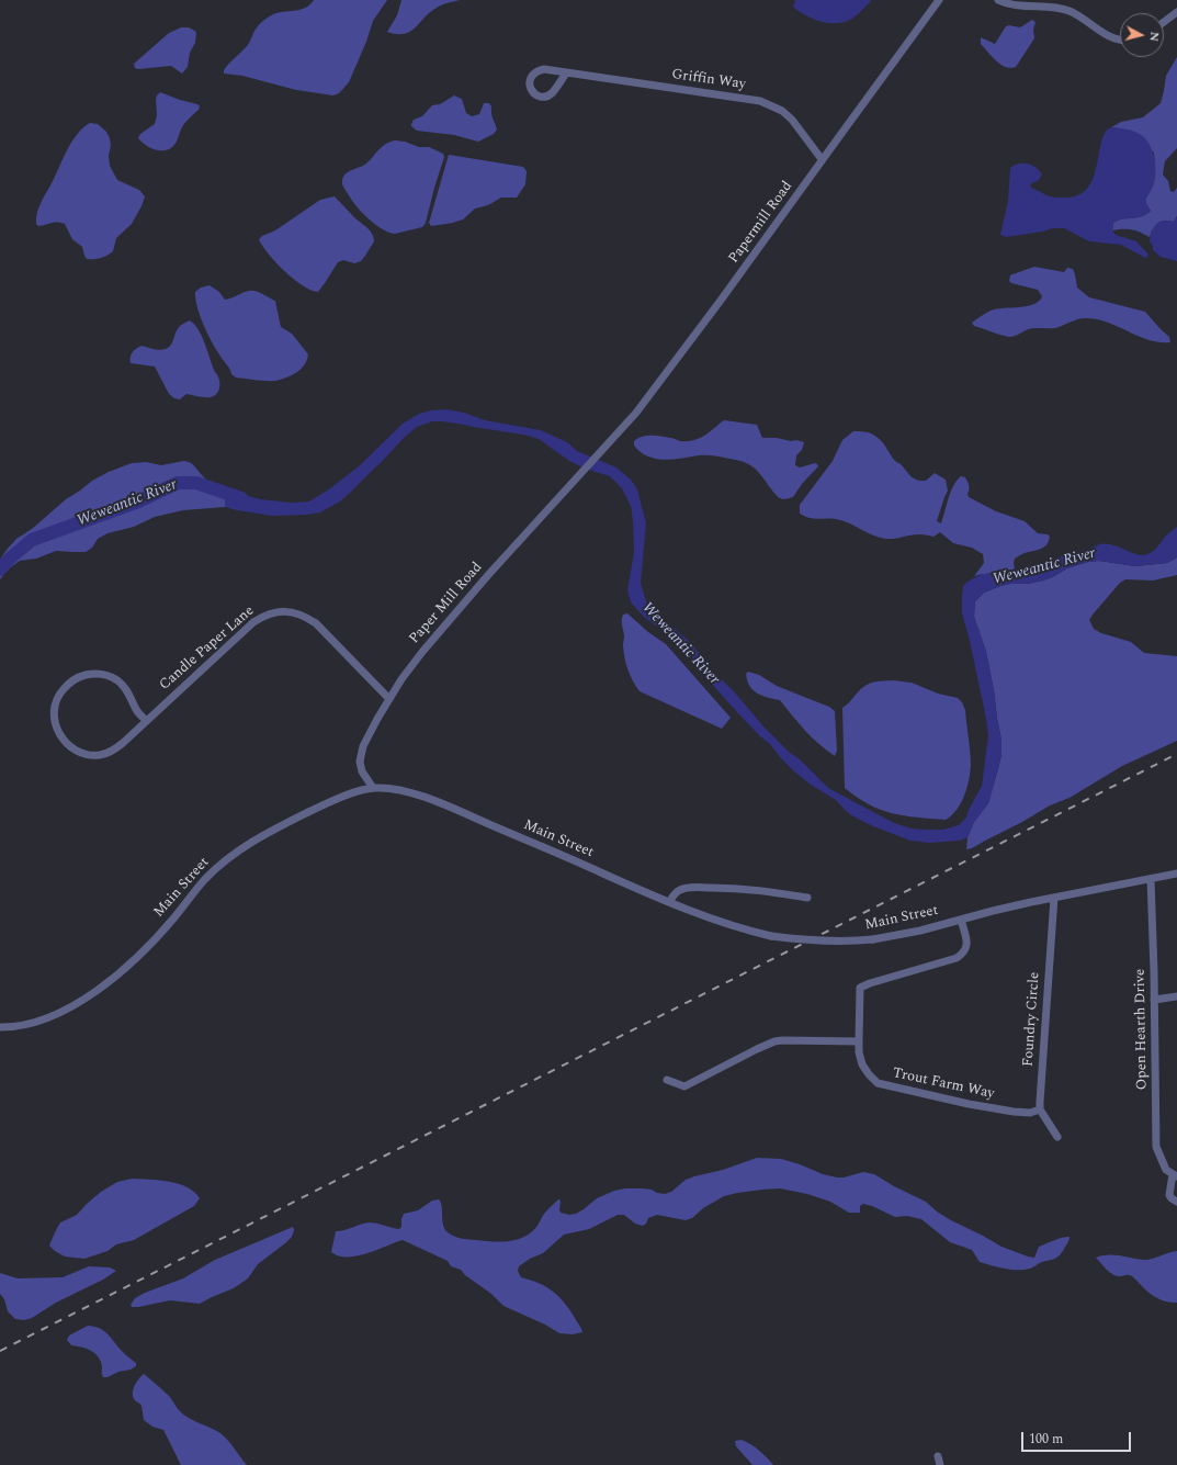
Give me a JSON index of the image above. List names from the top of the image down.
{
  "streets": {
    "street": [
      "Griffin Way",
      "Papermill Road",
      "Paper Mill Road",
      "Candle Paper Lane",
      "Main Street",
      "Foundry Circle",
      "Open Hearth Drive",
      "Trout Farm Way"
    ]
  },
  "crossings": [
    ["Griffin Way", "Papermill Road"],
    ["Papermill Road", "Paper Mill Road"],
    ["Paper Mill Road", "Candle Paper Lane"],
    ["Paper Mill Road", "Main Street"],
    ["Main Street", "Foundry Circle"],
    ["Main Street", "Open Hearth Drive"],
    ["Main Street", "Trout Farm Way"],
    ["Foundry Circle", "Trout Farm Way"]
  ],
  "water": ["Weweantic River"],
  "scale_bar": "100 m",
  "north": "right"
}
